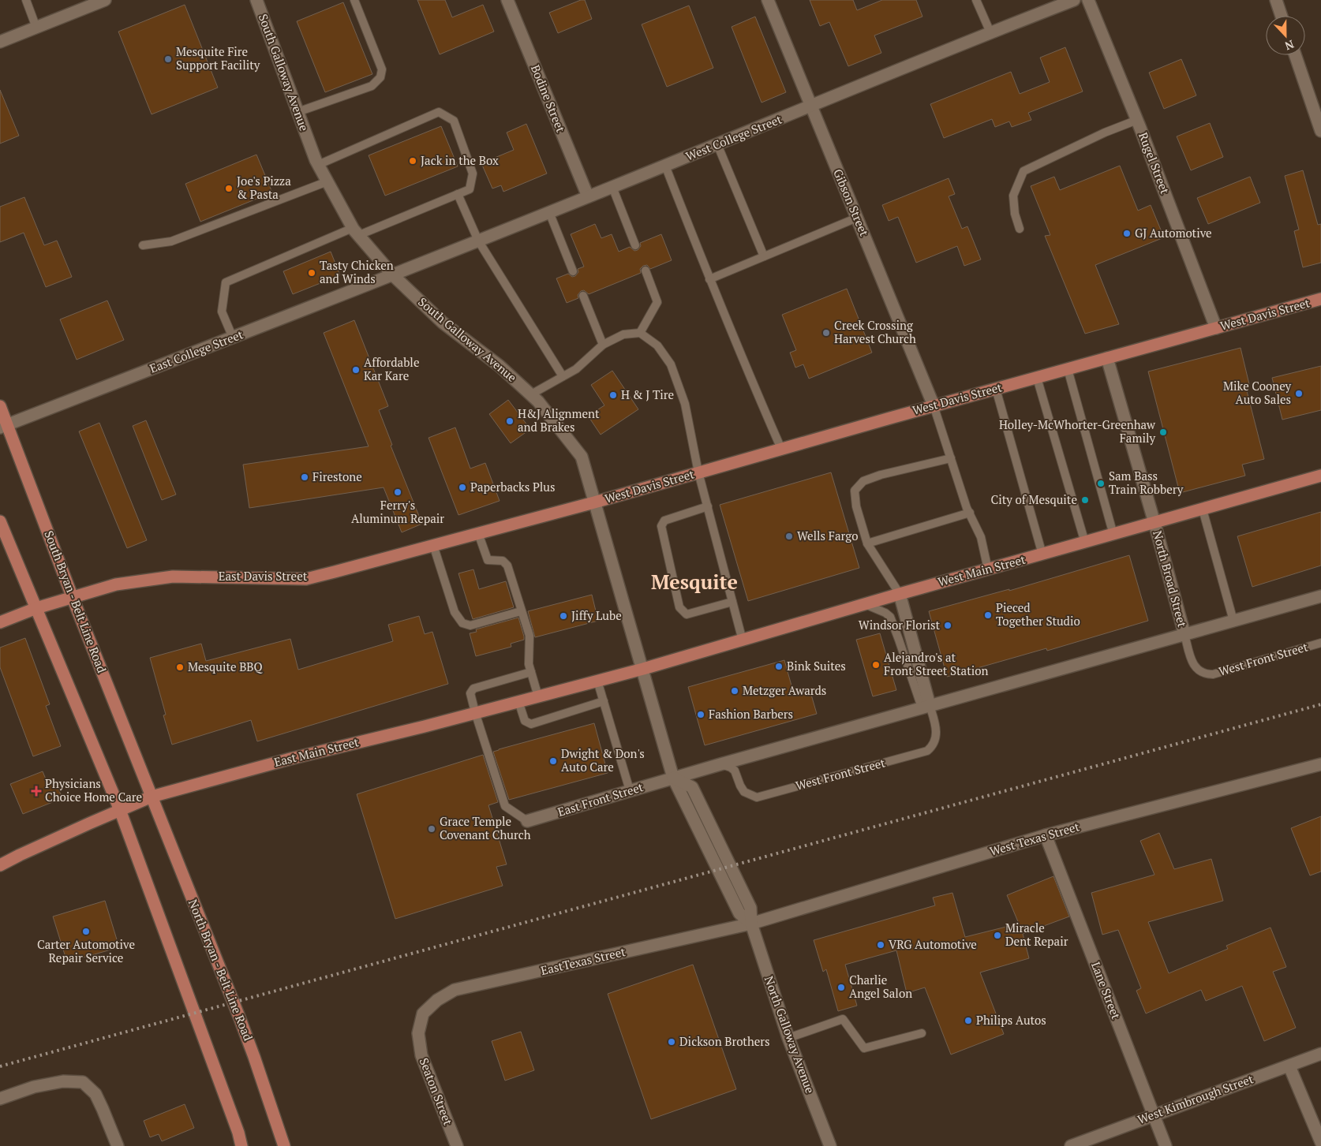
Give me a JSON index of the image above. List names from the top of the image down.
{
  "streets": {
    "main road": [
      "West Davis Street",
      "West Main Street",
      "East Davis Street",
      "South Bryan - Belt Line Road",
      "East Main Street",
      "North Bryan - Belt Line Road"
    ],
    "street": [
      "South Galloway Avenue",
      "Bodine Street",
      "West College Street",
      "Rugel Street",
      "Gibson Street",
      "East College Street",
      "North Broad Street",
      "East Front Street",
      "West Texas Street",
      "EastTexas Street",
      "Lane Street",
      "North Galloway Avenue",
      "Seaton Street",
      "West Kimbrough Street"
    ],
    "lane": ["West Front Street"]
  },
  "crossings": [
    ["South Galloway Avenue", "West College Street"],
    ["South Galloway Avenue", "West Davis Street"],
    ["South Galloway Avenue", "East College Street"],
    ["South Galloway Avenue", "West Main Street"],
    ["South Galloway Avenue", "East Davis Street"],
    ["South Galloway Avenue", "East Main Street"],
    ["South Galloway Avenue", "North Galloway Avenue"],
    ["Bodine Street", "West College Street"],
    ["West College Street", "Gibson Street"],
    ["West College Street", "East College Street"],
    ["Rugel Street", "West Davis Street"],
    ["Gibson Street", "West Davis Street"],
    ["West Davis Street", "East Davis Street"],
    ["West Davis Street", "North Broad Street"],
    ["East College Street", "South Bryan - Belt Line Road"],
    ["West Main Street", "North Broad Street"],
    ["West Main Street", "West Front Street"],
    ["West Main Street", "East Main Street"],
    ["West Main Street", "North Galloway Avenue"],
    ["East Davis Street", "South Bryan - Belt Line Road"],
    ["North Broad Street", "West Front Street"],
    ["South Bryan - Belt Line Road", "East Main Street"],
    ["South Bryan - Belt Line Road", "North Bryan - Belt Line Road"],
    ["East Main Street", "North Bryan - Belt Line Road"],
    ["East Main Street", "North Galloway Avenue"],
    ["East Front Street", "North Galloway Avenue"],
    ["West Texas Street", "EastTexas Street"],
    ["West Texas Street", "Lane Street"],
    ["West Texas Street", "North Galloway Avenue"],
    ["EastTexas Street", "North Galloway Avenue"],
    ["EastTexas Street", "Seaton Street"],
    ["Lane Street", "West Kimbrough Street"]
  ],
  "districts": ["Mesquite"],
  "places": {
    "other": [
      "Mesquite Fire Support Facility",
      "Jack in the Box",
      "Joe's Pizza & Pasta",
      "GJ Automotive",
      "Tasty Chicken and Winds",
      "Creek Crossing Harvest Church",
      "Affordable Kar Kare",
      "Mike Cooney Auto Sales",
      "H & J Tire",
      "H&J Alignment and Brakes",
      "Holley-McWhorter-Greenhaw Family",
      "Firestone",
      "Sam Bass Train Robbery",
      "Paperbacks Plus",
      "Ferry's Aluminum Repair",
      "City of Mesquite",
      "Wells Fargo",
      "Pieced Together Studio",
      "Jiffy Lube",
      "Windsor Florist",
      "Alejandro's at Front Street Station",
      "Bink Suites",
      "Mesquite BBQ",
      "Metzger Awards",
      "Fashion Barbers",
      "Dwight & Don's Auto Care",
      "Grace Temple Covenant Church",
      "Carter Automotive Repair Service",
      "Miracle Dent Repair",
      "VRG Automotive",
      "Charlie Angel Salon",
      "Philips Autos",
      "Dickson Brothers"
    ],
    "health": ["Physicians Choice Home Care"]
  },
  "north": "bottom"
}
